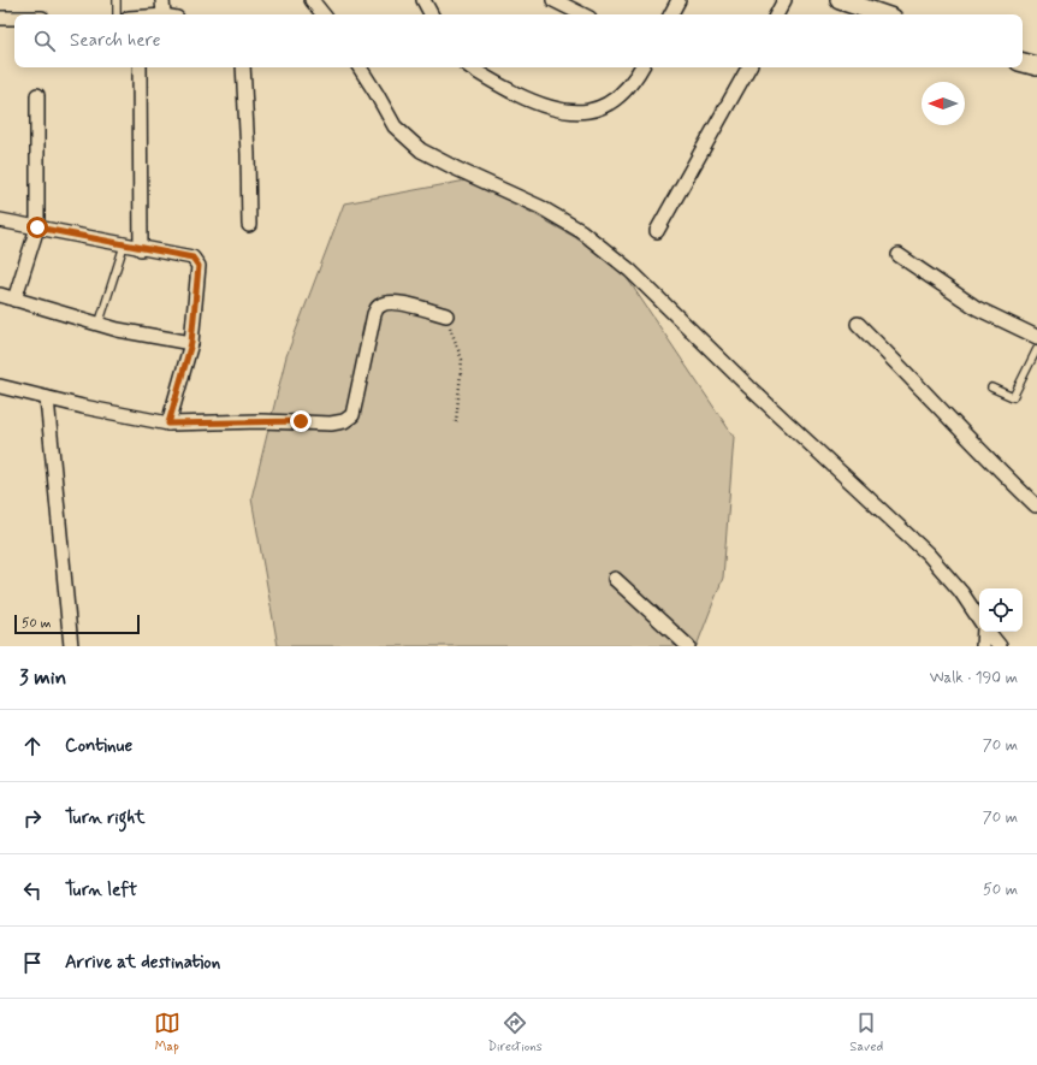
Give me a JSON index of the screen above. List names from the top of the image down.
{
  "scale_bar": "50 m",
  "north": "left",
  "page": {
    "search": "Search here",
    "scale": "50 m",
    "heading": ["3 min", "Walk · 190 m"],
    "list": [
      ["Continue", "70 m"],
      ["Turn right", "70 m"],
      ["Turn left", "50 m"],
      "Arrive at destination"
    ],
    "nav": ["Map", "Directions", "Saved"]
  }
}
